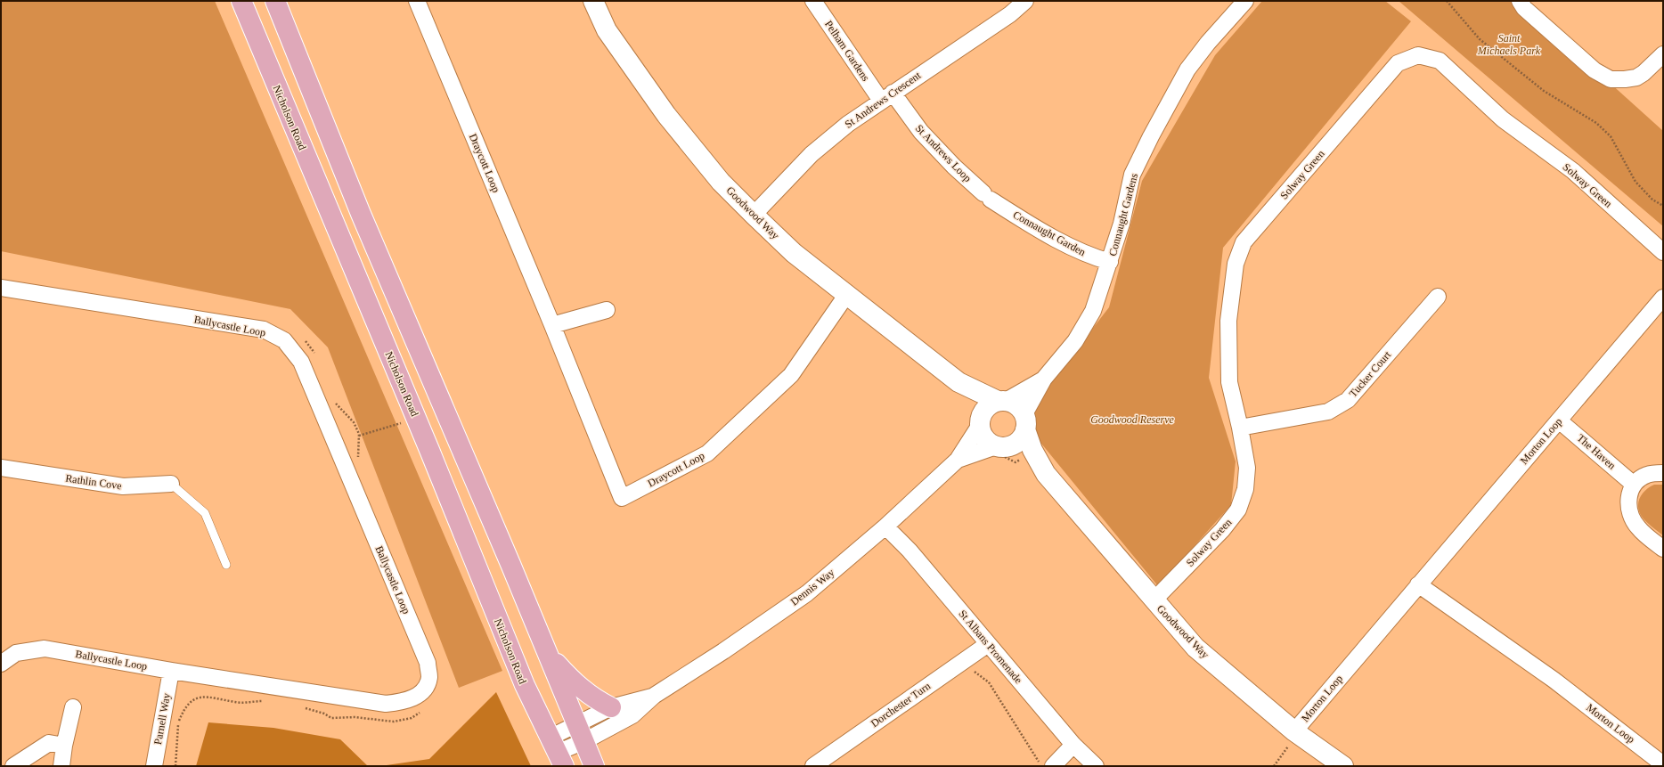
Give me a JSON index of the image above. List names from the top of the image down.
{
  "streets": {
    "main road": ["Nicholson Road"],
    "street": [
      "Pelham Gardens",
      "St Andrews Crescent",
      "St Andrews Loop",
      "Draycott Loop",
      "Solway Green",
      "Goodwood Way",
      "Connaught Gardens",
      "Connaught Garden",
      "Ballycastle Loop",
      "Tucker Court",
      "Morton Loop",
      "The Haven",
      "Rathlin Cove",
      "Dennis Way",
      "St Albans Promenade",
      "Dorchester Turn",
      "Parnell Way"
    ]
  },
  "crossings": [
    ["Pelham Gardens", "St Andrews Crescent"],
    ["Pelham Gardens", "St Andrews Loop"],
    ["St Andrews Crescent", "St Andrews Loop"],
    ["St Andrews Crescent", "Goodwood Way"],
    ["Nicholson Road", "Dennis Way"],
    ["St Andrews Loop", "Connaught Garden"],
    ["Draycott Loop", "Goodwood Way"],
    ["Solway Green", "Goodwood Way"],
    ["Solway Green", "Tucker Court"],
    ["Goodwood Way", "Connaught Gardens"],
    ["Goodwood Way", "Morton Loop"],
    ["Goodwood Way", "Dennis Way"],
    ["Connaught Gardens", "Connaught Garden"],
    ["Connaught Gardens", "Dennis Way"],
    ["Ballycastle Loop", "Parnell Way"],
    ["Morton Loop", "The Haven"],
    ["Dennis Way", "St Albans Promenade"],
    ["St Albans Promenade", "Dorchester Turn"]
  ],
  "parks": ["Saint Michaels Park", "Goodwood Reserve"]
}
